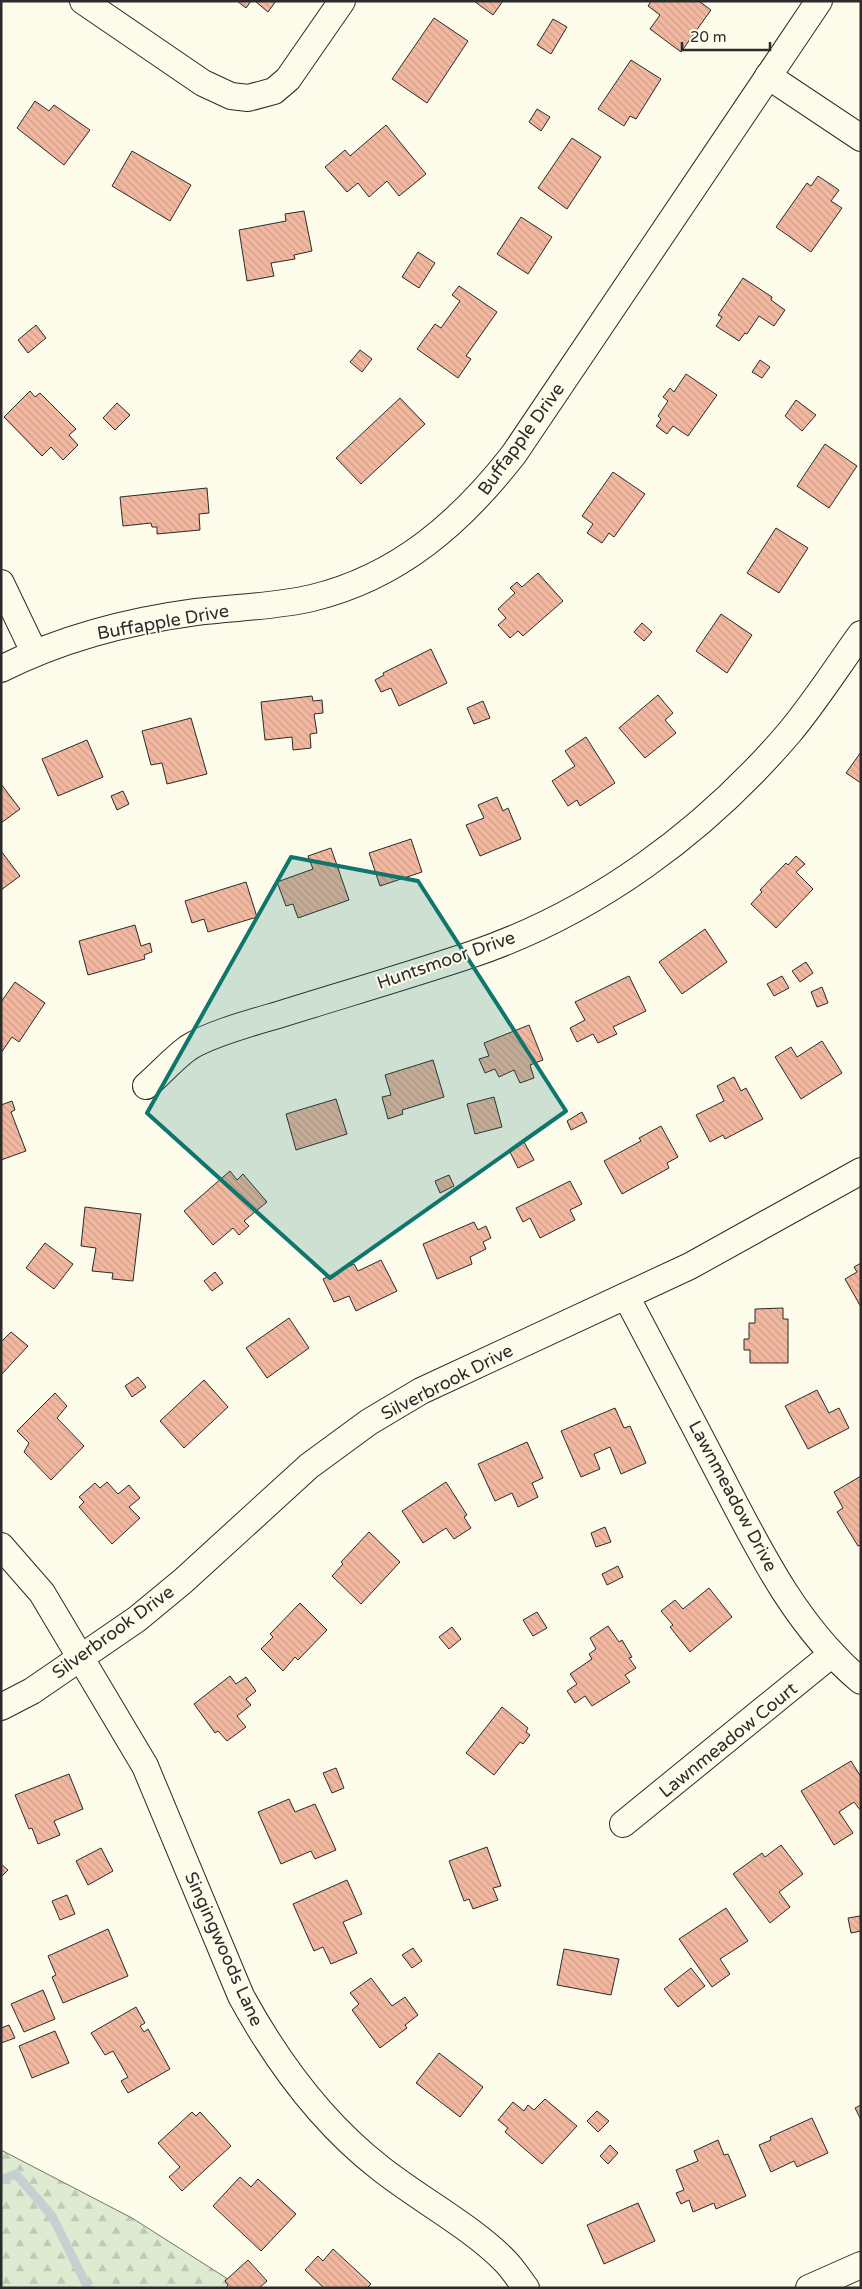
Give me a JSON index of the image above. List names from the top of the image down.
{
  "streets": {
    "street": [
      "Buffapple Drive",
      "Huntsmoor Drive",
      "Silverbrook Drive",
      "Lawnmeadow Drive",
      "Lawnmeadow Court",
      "Singingwoods Lane"
    ]
  },
  "crossings": [
    ["Silverbrook Drive", "Lawnmeadow Drive"],
    ["Silverbrook Drive", "Singingwoods Lane"],
    ["Lawnmeadow Drive", "Lawnmeadow Court"]
  ],
  "scale_bar": "20 m"
}
